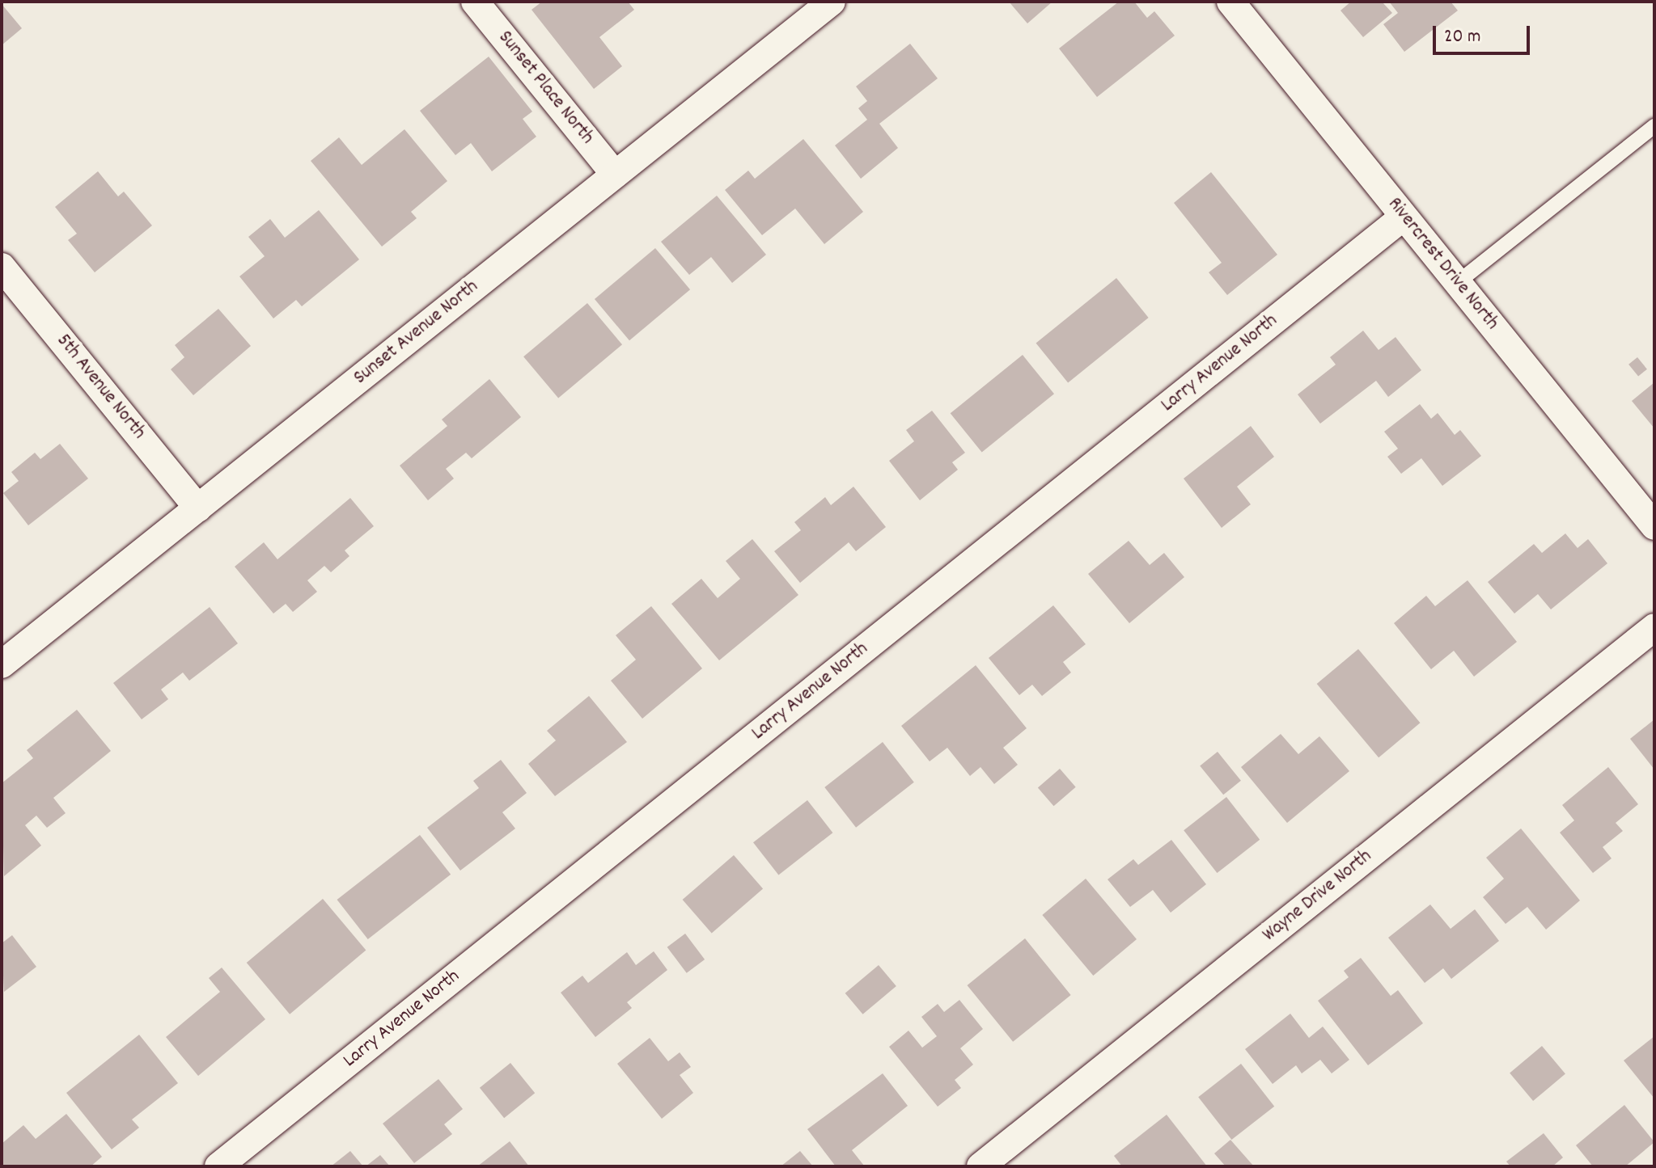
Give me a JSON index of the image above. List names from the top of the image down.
{
  "streets": {
    "street": [
      "Sunset Place North",
      "Rivercrest Drive North",
      "Sunset Avenue North",
      "Larry Avenue North",
      "5th Avenue North",
      "Wayne Drive North"
    ]
  },
  "crossings": [
    ["Sunset Place North", "Sunset Avenue North"],
    ["Rivercrest Drive North", "Larry Avenue North"],
    ["Sunset Avenue North", "5th Avenue North"]
  ],
  "scale_bar": "20 m"
}
